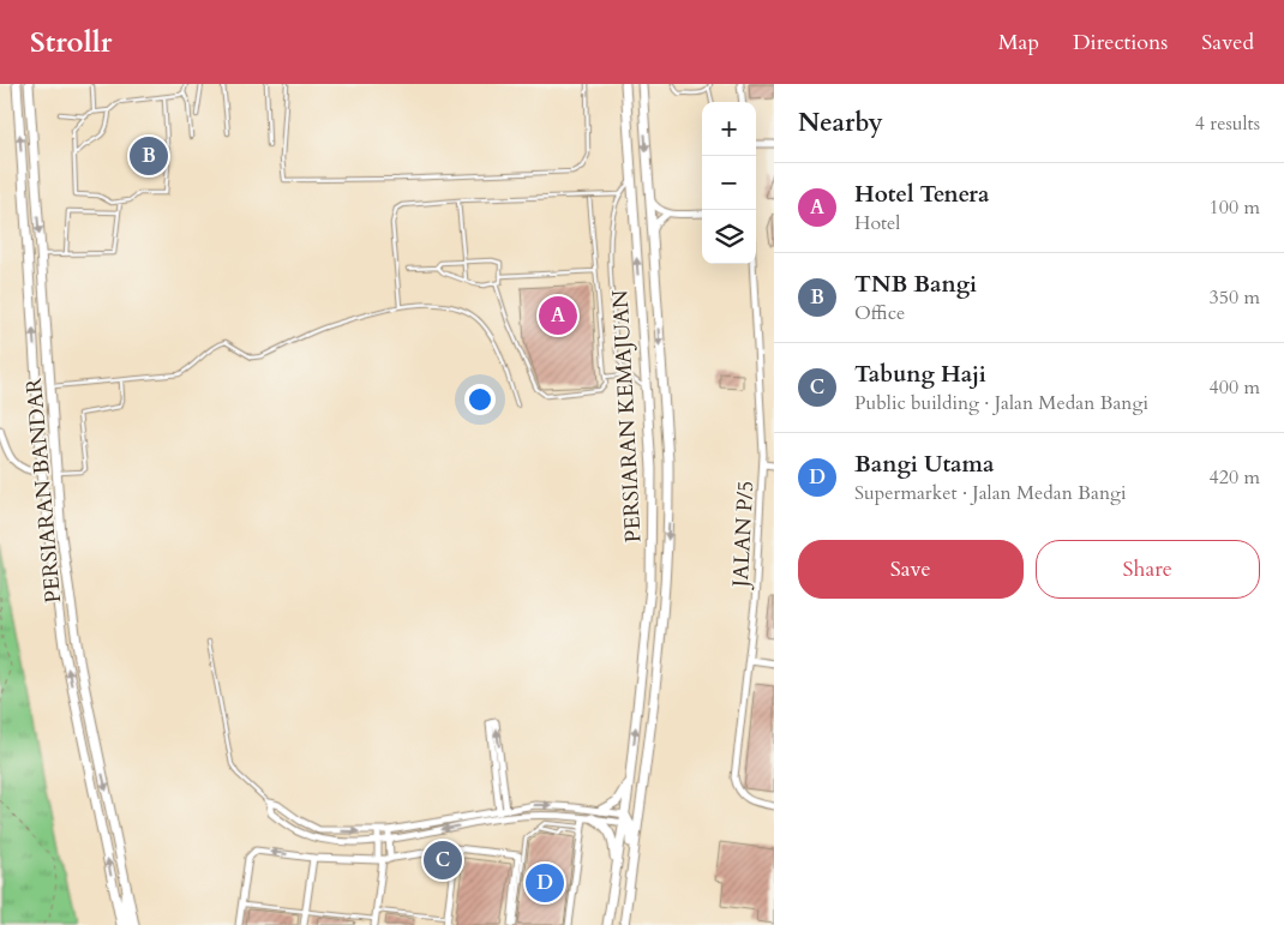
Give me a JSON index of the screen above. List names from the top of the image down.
{
  "streets": {
    "main road": ["PERSIARAN KEMAJUAN", "PERSIARAN BANDAR"],
    "street": ["JALAN P/5"]
  },
  "page": {
    "header": "Strollr",
    "nav": ["Map", "Directions", "Saved"],
    "heading": ["Nearby", "4 results"],
    "map_buttons": ["+", "−"],
    "pins": [
      "B",
      "A",
      "C",
      "D"
    ],
    "list": [
      {
        "mark": "A",
        "name": "Hotel Tenera",
        "note": "Hotel",
        "value": "100 m"
      },
      {
        "mark": "B",
        "name": "TNB Bangi",
        "note": "Office",
        "value": "350 m"
      },
      {
        "mark": "C",
        "name": "Tabung Haji",
        "note": "Public building · Jalan Medan Bangi",
        "value": "400 m"
      },
      {
        "mark": "D",
        "name": "Bangi Utama",
        "note": "Supermarket · Jalan Medan Bangi",
        "value": "420 m"
      }
    ],
    "buttons": ["Save", "Share"]
  }
}
